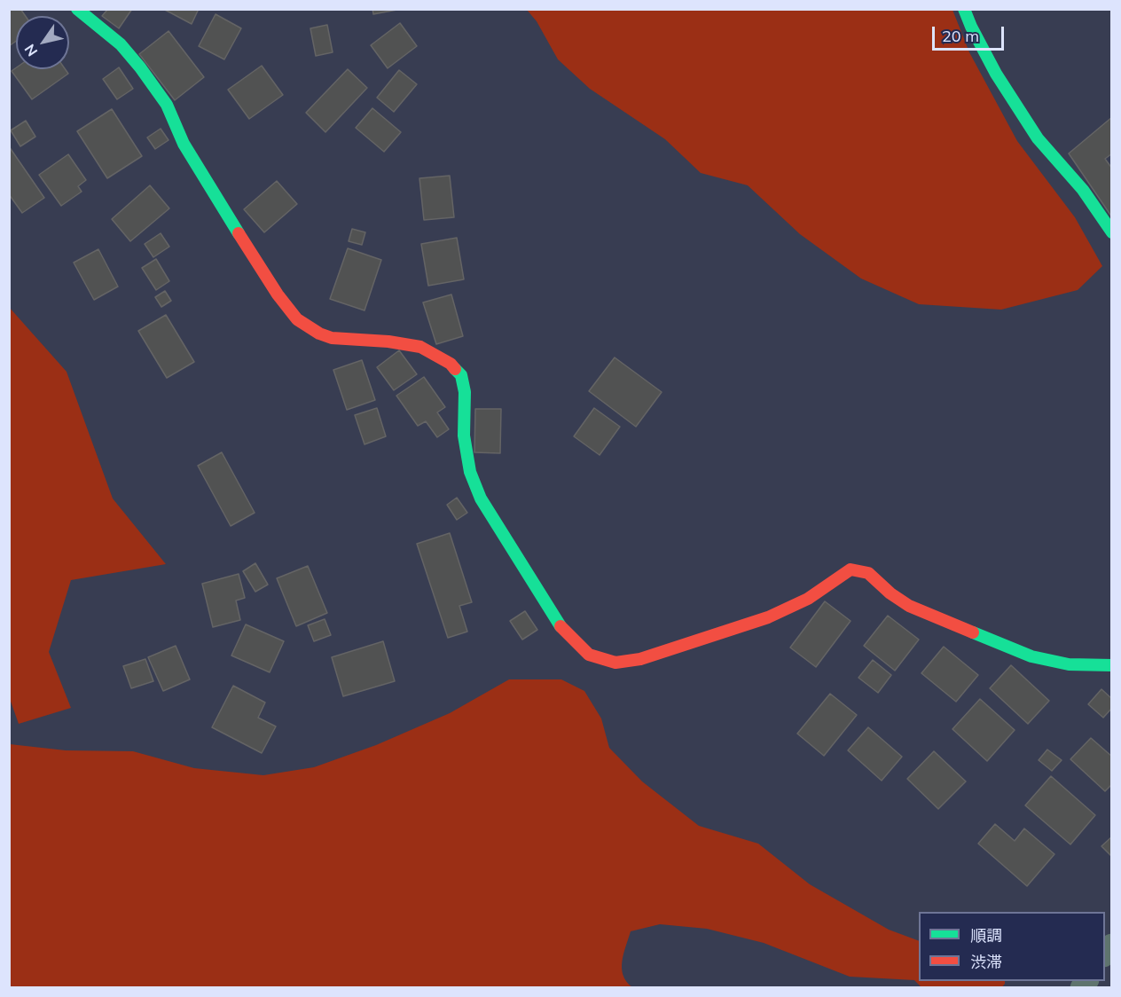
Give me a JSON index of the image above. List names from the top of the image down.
{
  "legend": ["順調", "渋滞"],
  "scale_bar": "20 m",
  "north": "bottom left"
}
